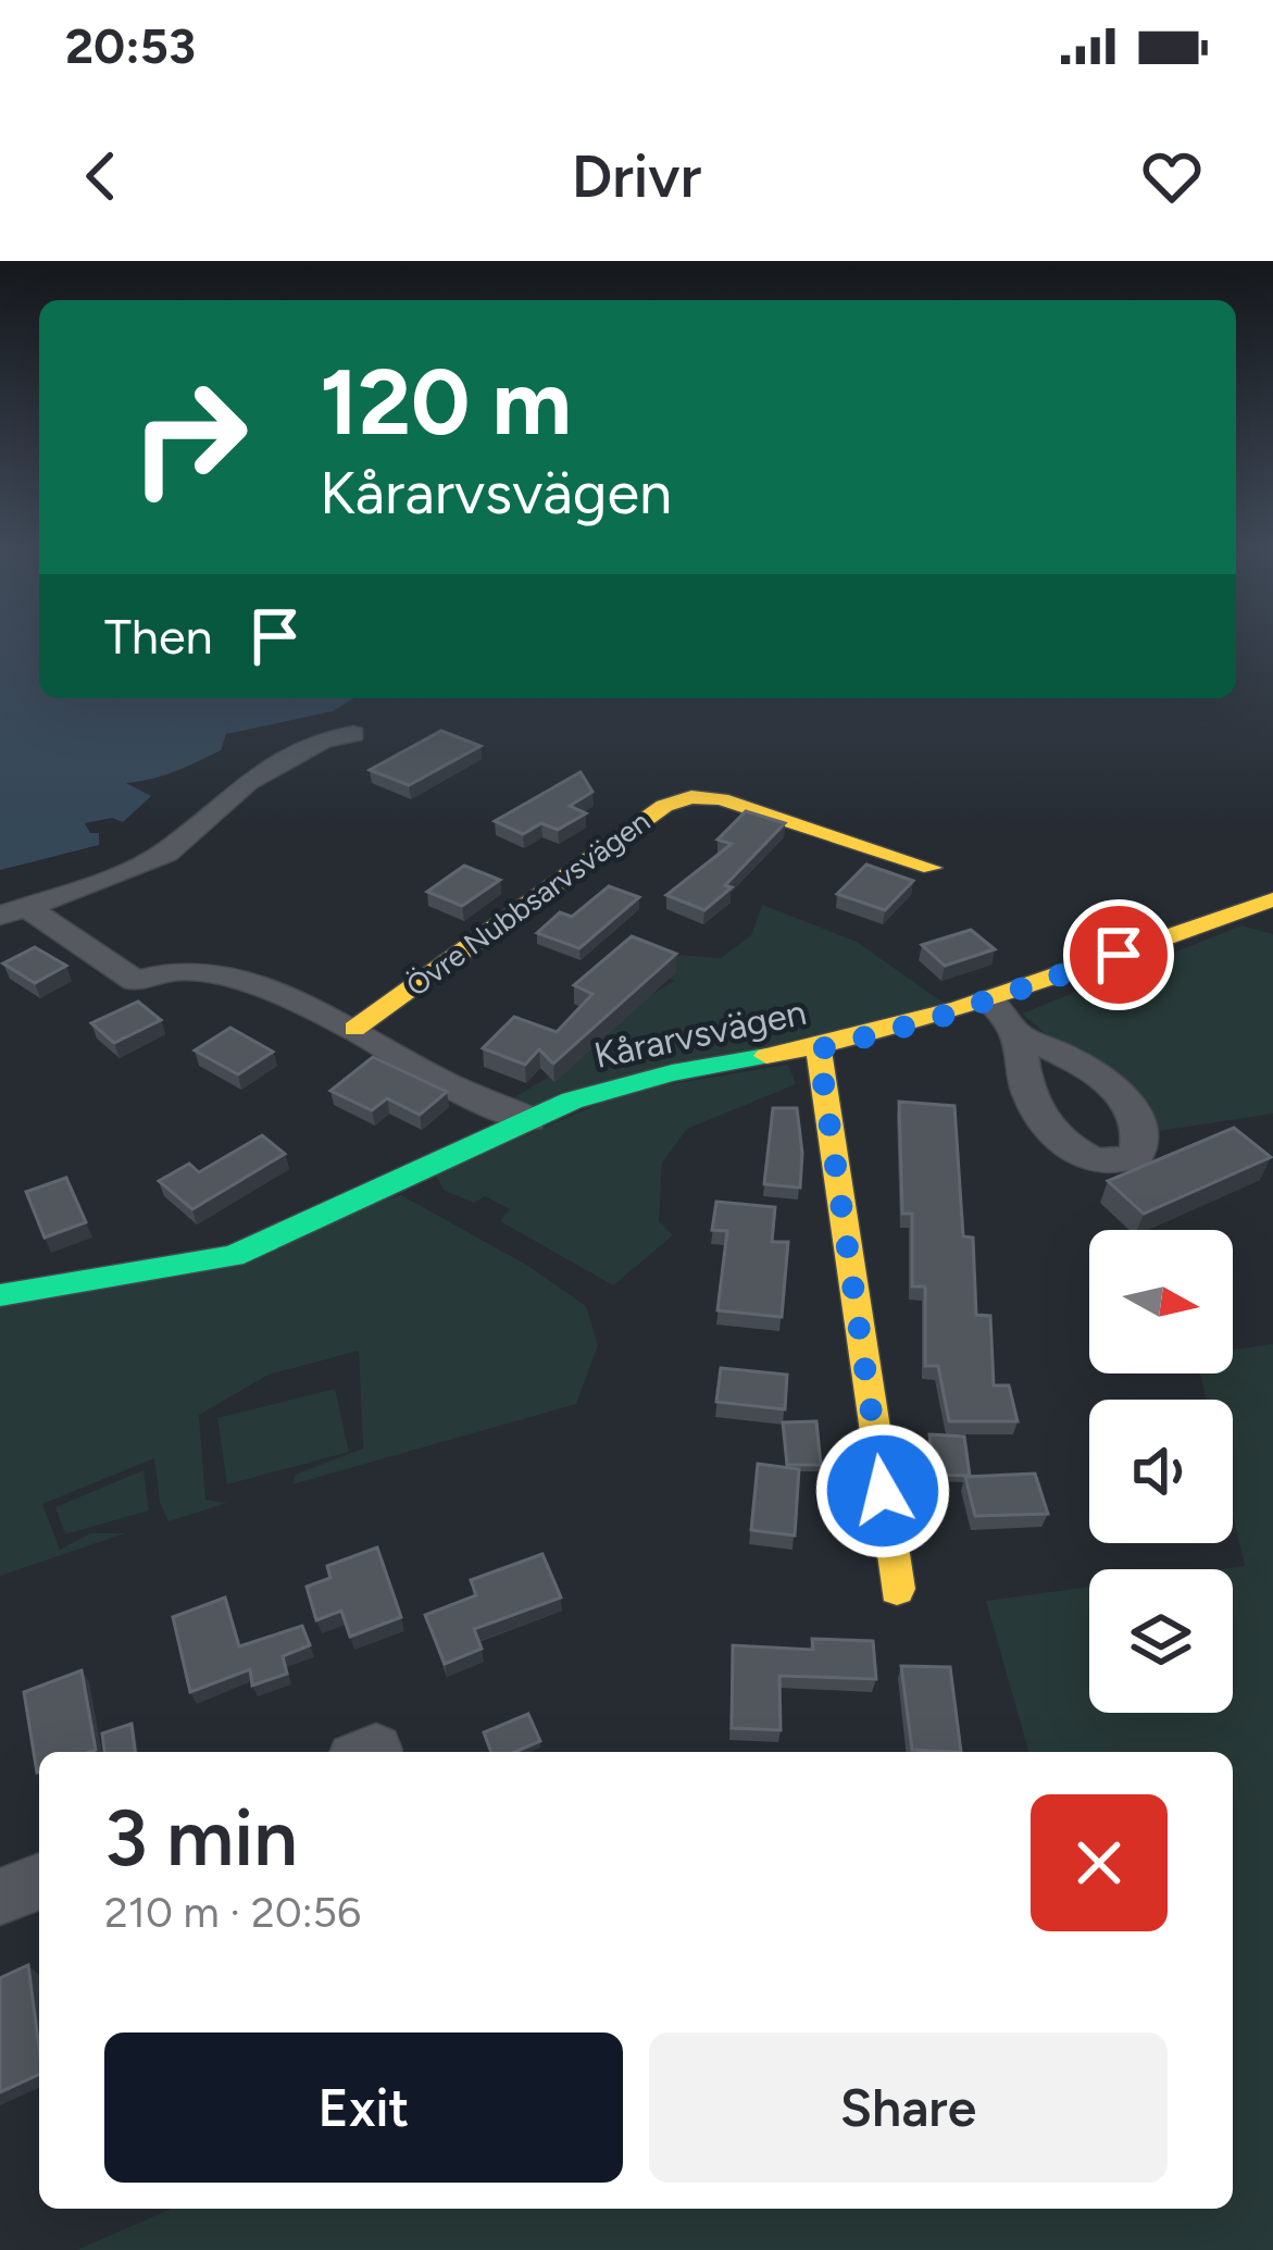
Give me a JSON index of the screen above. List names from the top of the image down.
{
  "streets": {
    "street": ["Övre Nubbsarvsvägen", "Kårarvsvägen"]
  },
  "north": "right",
  "page": {
    "status": "20:53",
    "header": "Drivr",
    "turn": ["120 m", "Kårarvsvägen"],
    "then": "Then",
    "heading": ["3 min", "210 m · 20:56"],
    "buttons": ["Exit", "Share"]
  }
}
